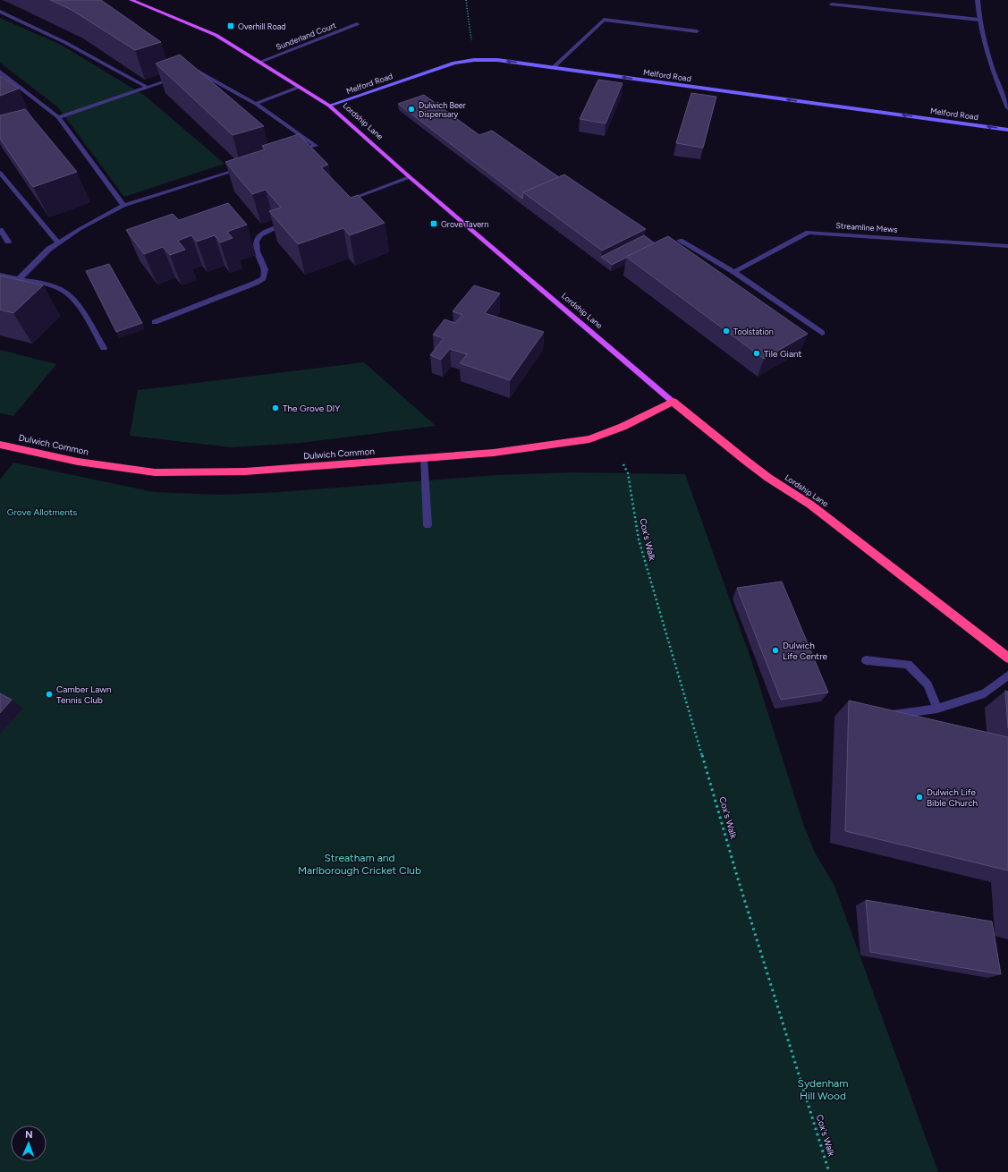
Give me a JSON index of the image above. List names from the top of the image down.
{
  "streets": {
    "highway": ["Lordship Lane", "Dulwich Common"],
    "street": ["Sunderland Court", "Melford Road", "Streamline Mews"],
    "path": ["Cox's Walk"]
  },
  "crossings": [
    ["Sunderland Court", "Lordship Lane"],
    ["Melford Road", "Lordship Lane"],
    ["Lordship Lane", "Dulwich Common"]
  ],
  "one_way": ["Melford Road"],
  "parks": ["Grove Allotments", "Streatham and Marlborough Cricket Club", "Sydenham Hill Wood"],
  "places": {
    "transit": ["Overhill Road", "Grove Tavern"],
    "other": [
      "Dulwich Beer Dispensary",
      "Toolstation",
      "Tile Giant",
      "The Grove DIY",
      "Dulwich Life Centre",
      "Camber Lawn Tennis Club",
      "Dulwich Life Bible Church"
    ]
  },
  "north": "top"
}
